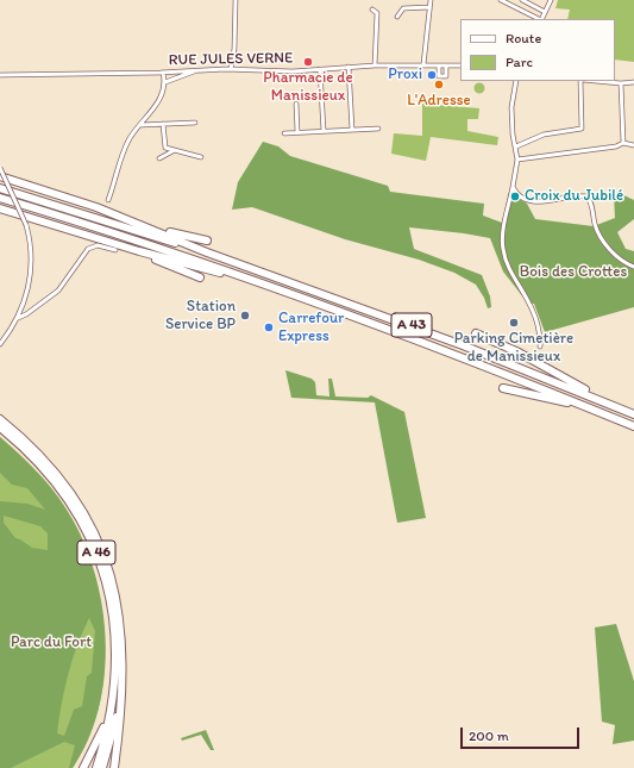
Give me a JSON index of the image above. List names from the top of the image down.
{
  "streets": {
    "highway": ["A 43", "A 46"],
    "street": ["RUE JULES VERNE"]
  },
  "parks": ["Bois des Crottes", "Parc du Fort"],
  "places": [
    "Pharmacie de Manissieux",
    "Proxi",
    "L'Adresse",
    "Croix du Jubilé",
    "Station Service BP",
    "Parking Cimetière de Manissieux",
    "Carrefour Express"
  ],
  "legend": ["Route", "Parc"],
  "scale_bar": "200 m"
}
